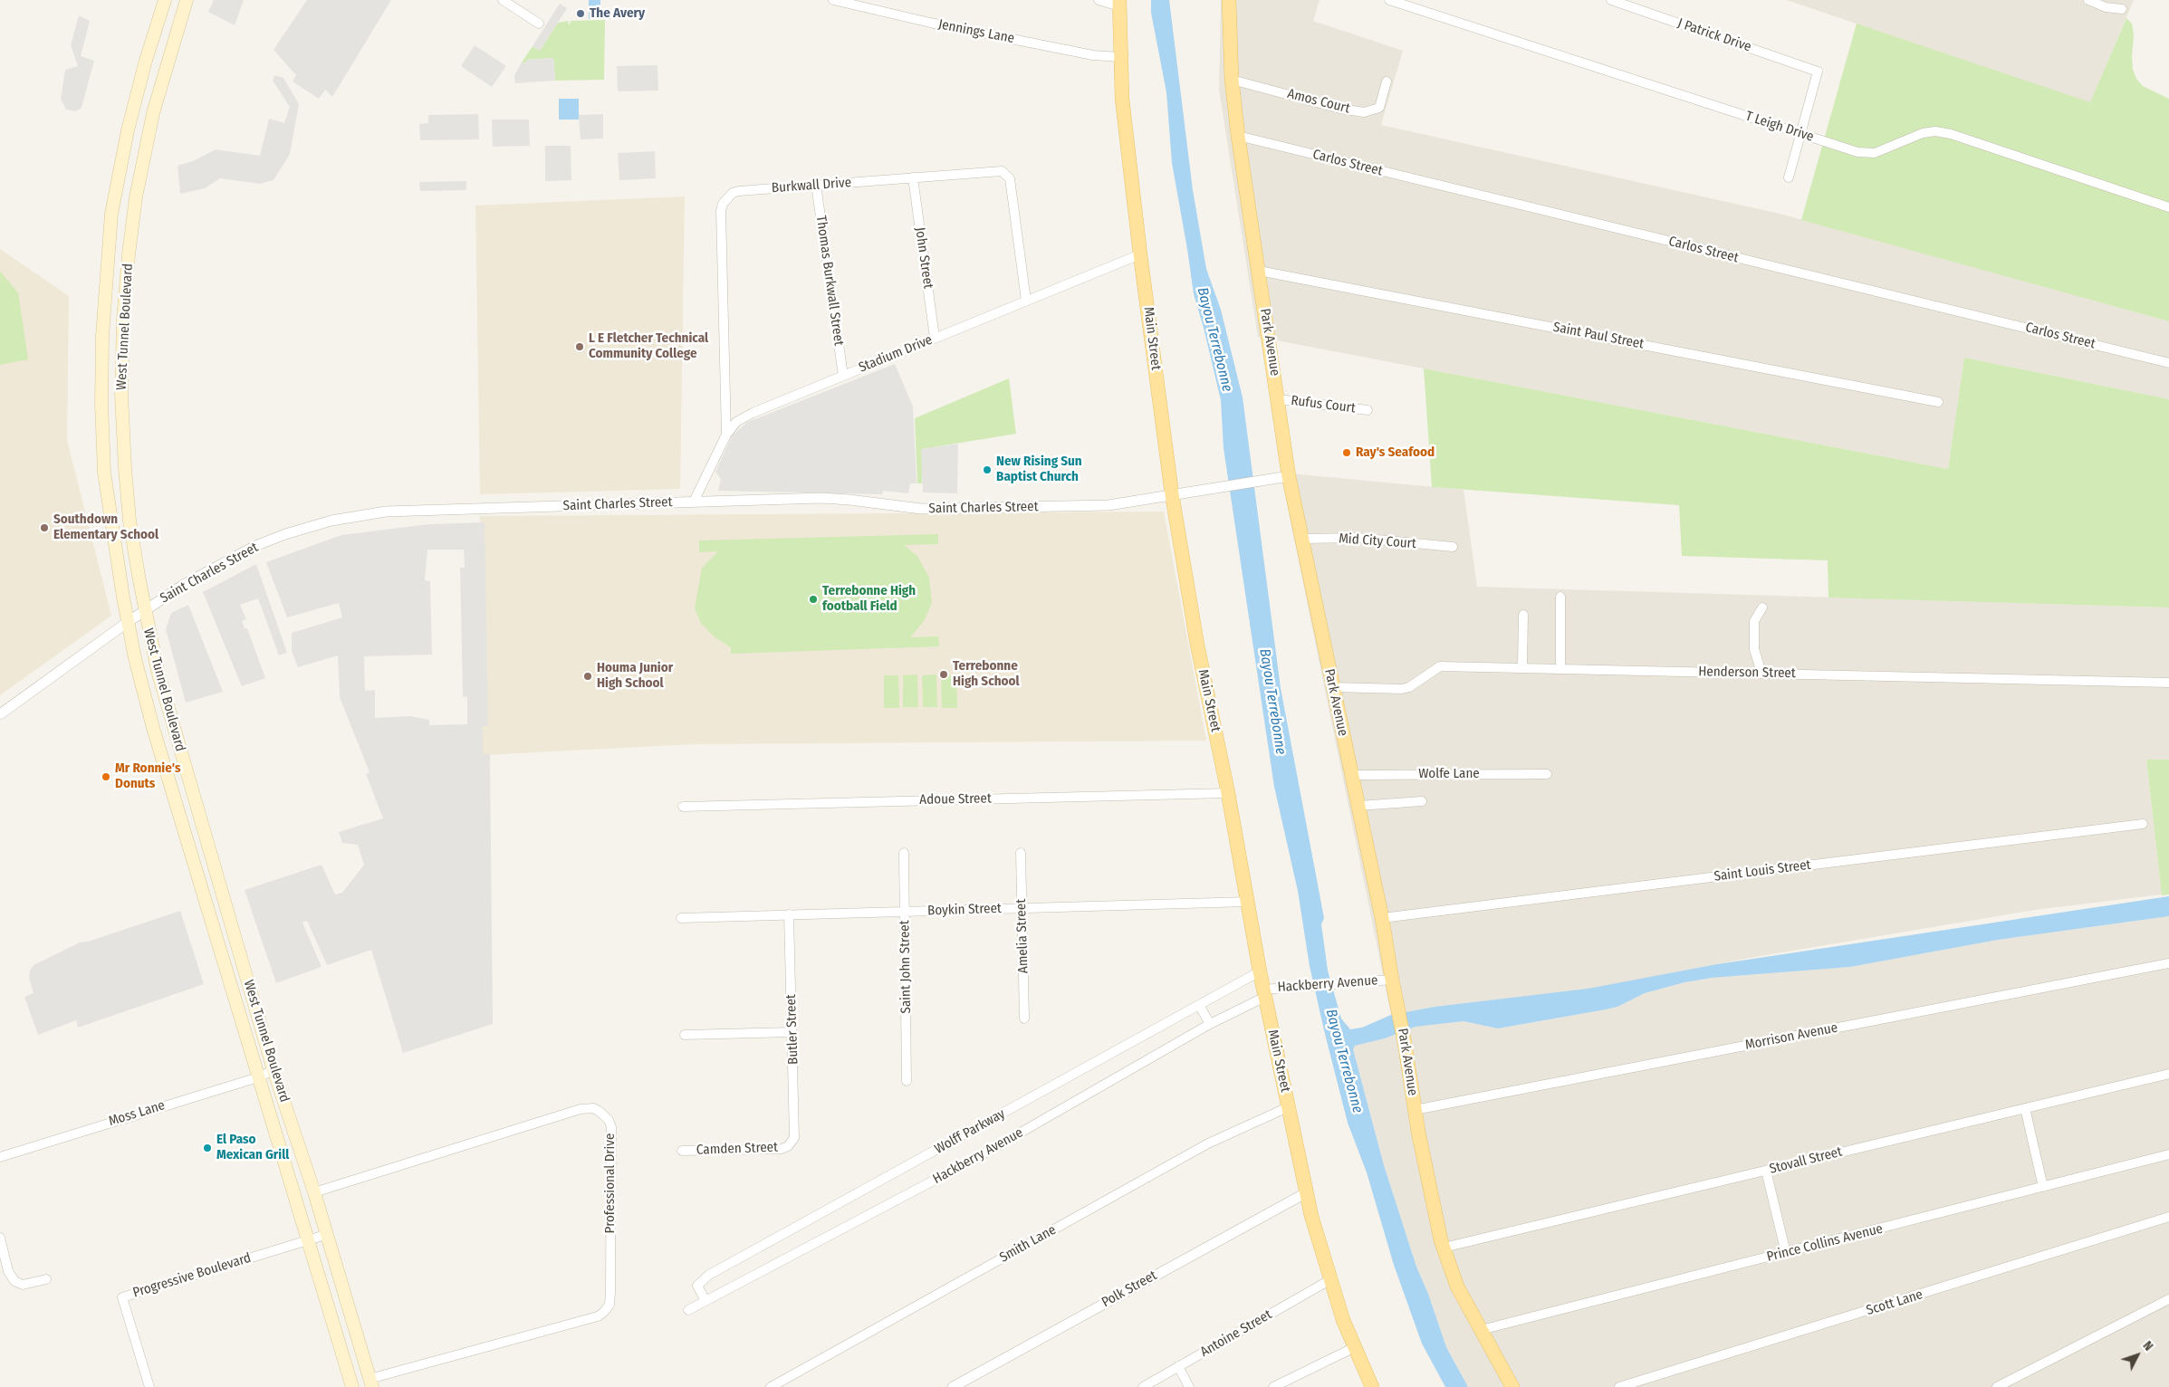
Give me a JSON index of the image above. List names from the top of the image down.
{
  "streets": {
    "main road": ["West Tunnel Boulevard", "Main Street", "Park Avenue"],
    "street": [
      "Jennings Lane",
      "J Patrick Drive",
      "Amos Court",
      "T Leigh Drive",
      "Carlos Street",
      "Burkwall Drive",
      "John Street",
      "Thomas Burkwall Street",
      "Saint Paul Street",
      "Stadium Drive",
      "Rufus Court",
      "Saint Charles Street",
      "Mid City Court",
      "Henderson Street",
      "Wolfe Lane",
      "Adoue Street",
      "Saint Louis Street",
      "Boykin Street",
      "Amelia Street",
      "Saint John Street",
      "Hackberry Avenue",
      "Butler Street",
      "Morrison Avenue",
      "Moss Lane",
      "Wolff Parkway",
      "Camden Street",
      "Stovall Street",
      "Professional Drive",
      "Prince Collins Avenue",
      "Smith Lane",
      "Progressive Boulevard",
      "Polk Street",
      "Scott Lane",
      "Antoine Street"
    ]
  },
  "crossings": [
    ["Jennings Lane", "Main Street"],
    ["J Patrick Drive", "T Leigh Drive"],
    ["Amos Court", "Park Avenue"],
    ["Carlos Street", "Park Avenue"],
    ["Burkwall Drive", "John Street"],
    ["Burkwall Drive", "Thomas Burkwall Street"],
    ["Burkwall Drive", "Stadium Drive"],
    ["John Street", "Stadium Drive"],
    ["Thomas Burkwall Street", "Stadium Drive"],
    ["West Tunnel Boulevard", "Saint Charles Street"],
    ["West Tunnel Boulevard", "Moss Lane"],
    ["West Tunnel Boulevard", "Professional Drive"],
    ["West Tunnel Boulevard", "Progressive Boulevard"],
    ["Saint Paul Street", "Park Avenue"],
    ["Main Street", "Stadium Drive"],
    ["Main Street", "Saint Charles Street"],
    ["Main Street", "Adoue Street"],
    ["Main Street", "Boykin Street"],
    ["Main Street", "Hackberry Avenue"],
    ["Main Street", "Wolff Parkway"],
    ["Main Street", "Smith Lane"],
    ["Main Street", "Polk Street"],
    ["Main Street", "Antoine Street"],
    ["Park Avenue", "Rufus Court"],
    ["Park Avenue", "Saint Charles Street"],
    ["Park Avenue", "Mid City Court"],
    ["Park Avenue", "Henderson Street"],
    ["Park Avenue", "Wolfe Lane"],
    ["Park Avenue", "Saint Louis Street"],
    ["Park Avenue", "Hackberry Avenue"],
    ["Park Avenue", "Morrison Avenue"],
    ["Park Avenue", "Stovall Street"],
    ["Park Avenue", "Prince Collins Avenue"],
    ["Stadium Drive", "Saint Charles Street"],
    ["Boykin Street", "Amelia Street"],
    ["Boykin Street", "Saint John Street"],
    ["Boykin Street", "Butler Street"],
    ["Hackberry Avenue", "Wolff Parkway"],
    ["Butler Street", "Camden Street"]
  ],
  "water": ["Bayou Terrebonne"],
  "places": [
    "The Avery",
    "L E Fletcher Technical Community College",
    "Ray's Seafood",
    "New Rising Sun Baptist Church",
    "Southdown Elementary School",
    "Terrebonne High football Field",
    "Terrebonne High School",
    "Houma Junior High School",
    "Mr Ronnie's Donuts",
    "El Paso Mexican Grill"
  ],
  "north": "top right"
}
